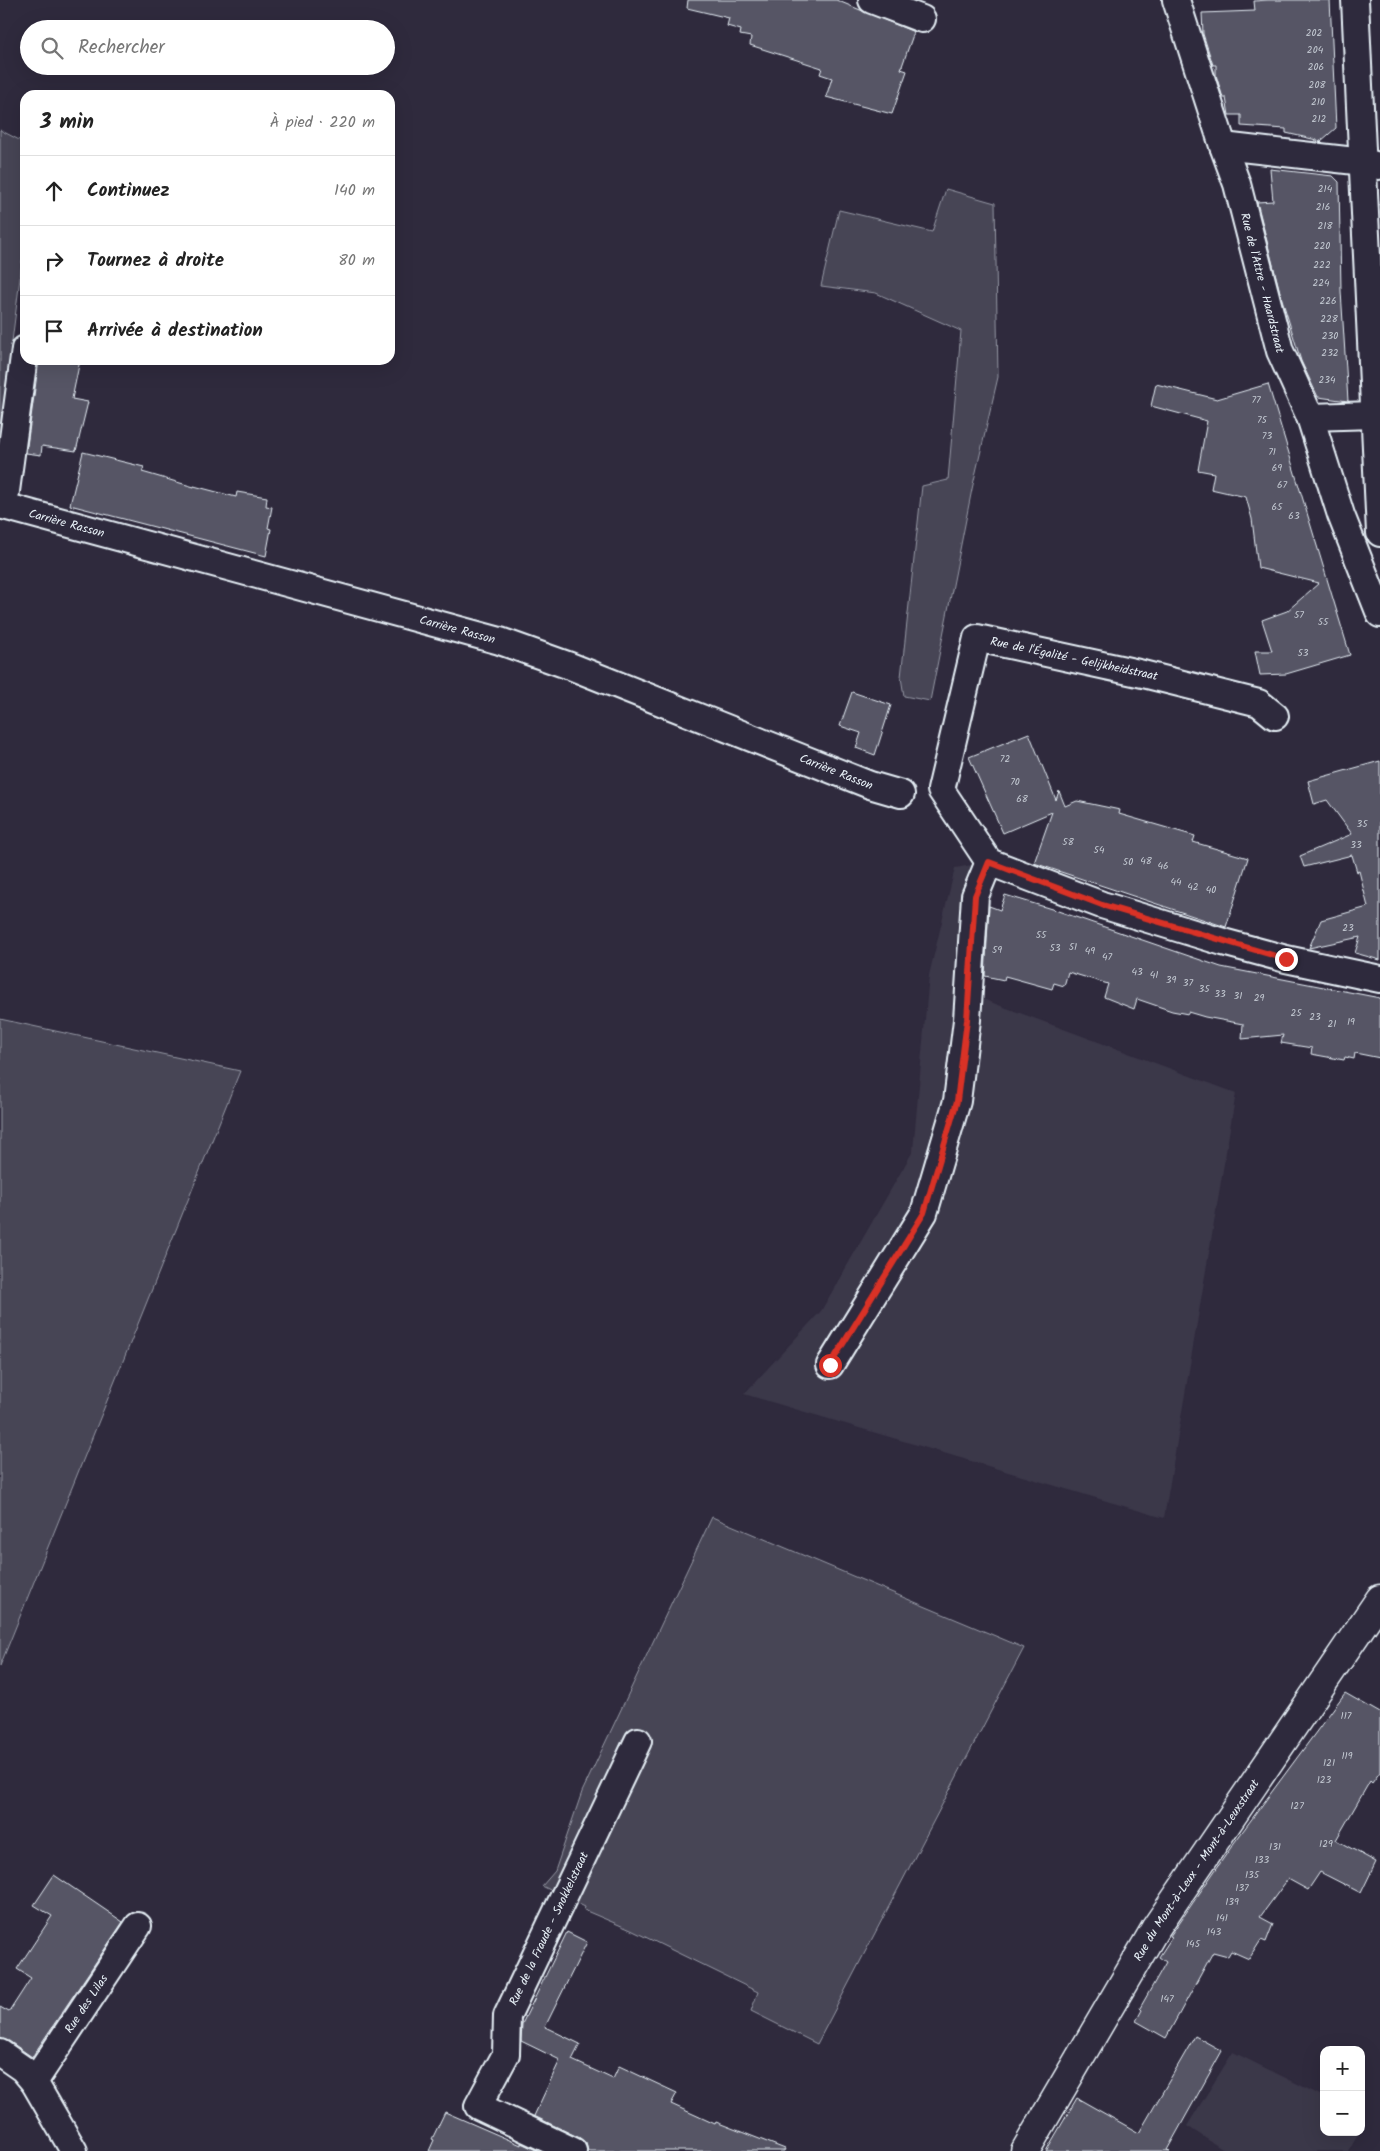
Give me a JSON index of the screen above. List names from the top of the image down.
{
  "streets": {
    "main road": ["Rue du Mont-à-Leux - Mont-à-Leuxstraat"],
    "street": [
      "Rue de l'Attre - Haardstraat",
      "Carrière Rasson",
      "Rue de l'Égalité - Gelijkheidstraat",
      "Rue de la Fraude - Snokkelstraat",
      "Rue des Lilas"
    ]
  },
  "house_numbers": [
    "202",
    "204",
    "206",
    "208",
    "210",
    "212",
    "214",
    "216",
    "218",
    "220",
    "222",
    "224",
    "226",
    "228",
    "230",
    "232",
    "234",
    "77",
    "75",
    "73",
    "71",
    "69",
    "67",
    "65",
    "63",
    "57",
    "55",
    "53",
    "72",
    "70",
    "68",
    "35",
    "58",
    "33",
    "54",
    "48",
    "50",
    "46",
    "44",
    "42",
    "40",
    "23",
    "55",
    "51",
    "53",
    "59",
    "49",
    "47",
    "43",
    "41",
    "39",
    "37",
    "35",
    "33",
    "31",
    "29",
    "25",
    "23",
    "19",
    "21",
    "117",
    "119",
    "121",
    "123",
    "127",
    "129",
    "131",
    "133",
    "135",
    "137",
    "139",
    "141",
    "143",
    "145",
    "147"
  ],
  "page": {
    "search": "Rechercher",
    "heading": ["3 min", "À pied · 220 m"],
    "list": [
      ["Continuez", "140 m"],
      ["Tournez à droite", "80 m"],
      "Arrivée à destination"
    ],
    "map_buttons": ["+", "−"]
  }
}
